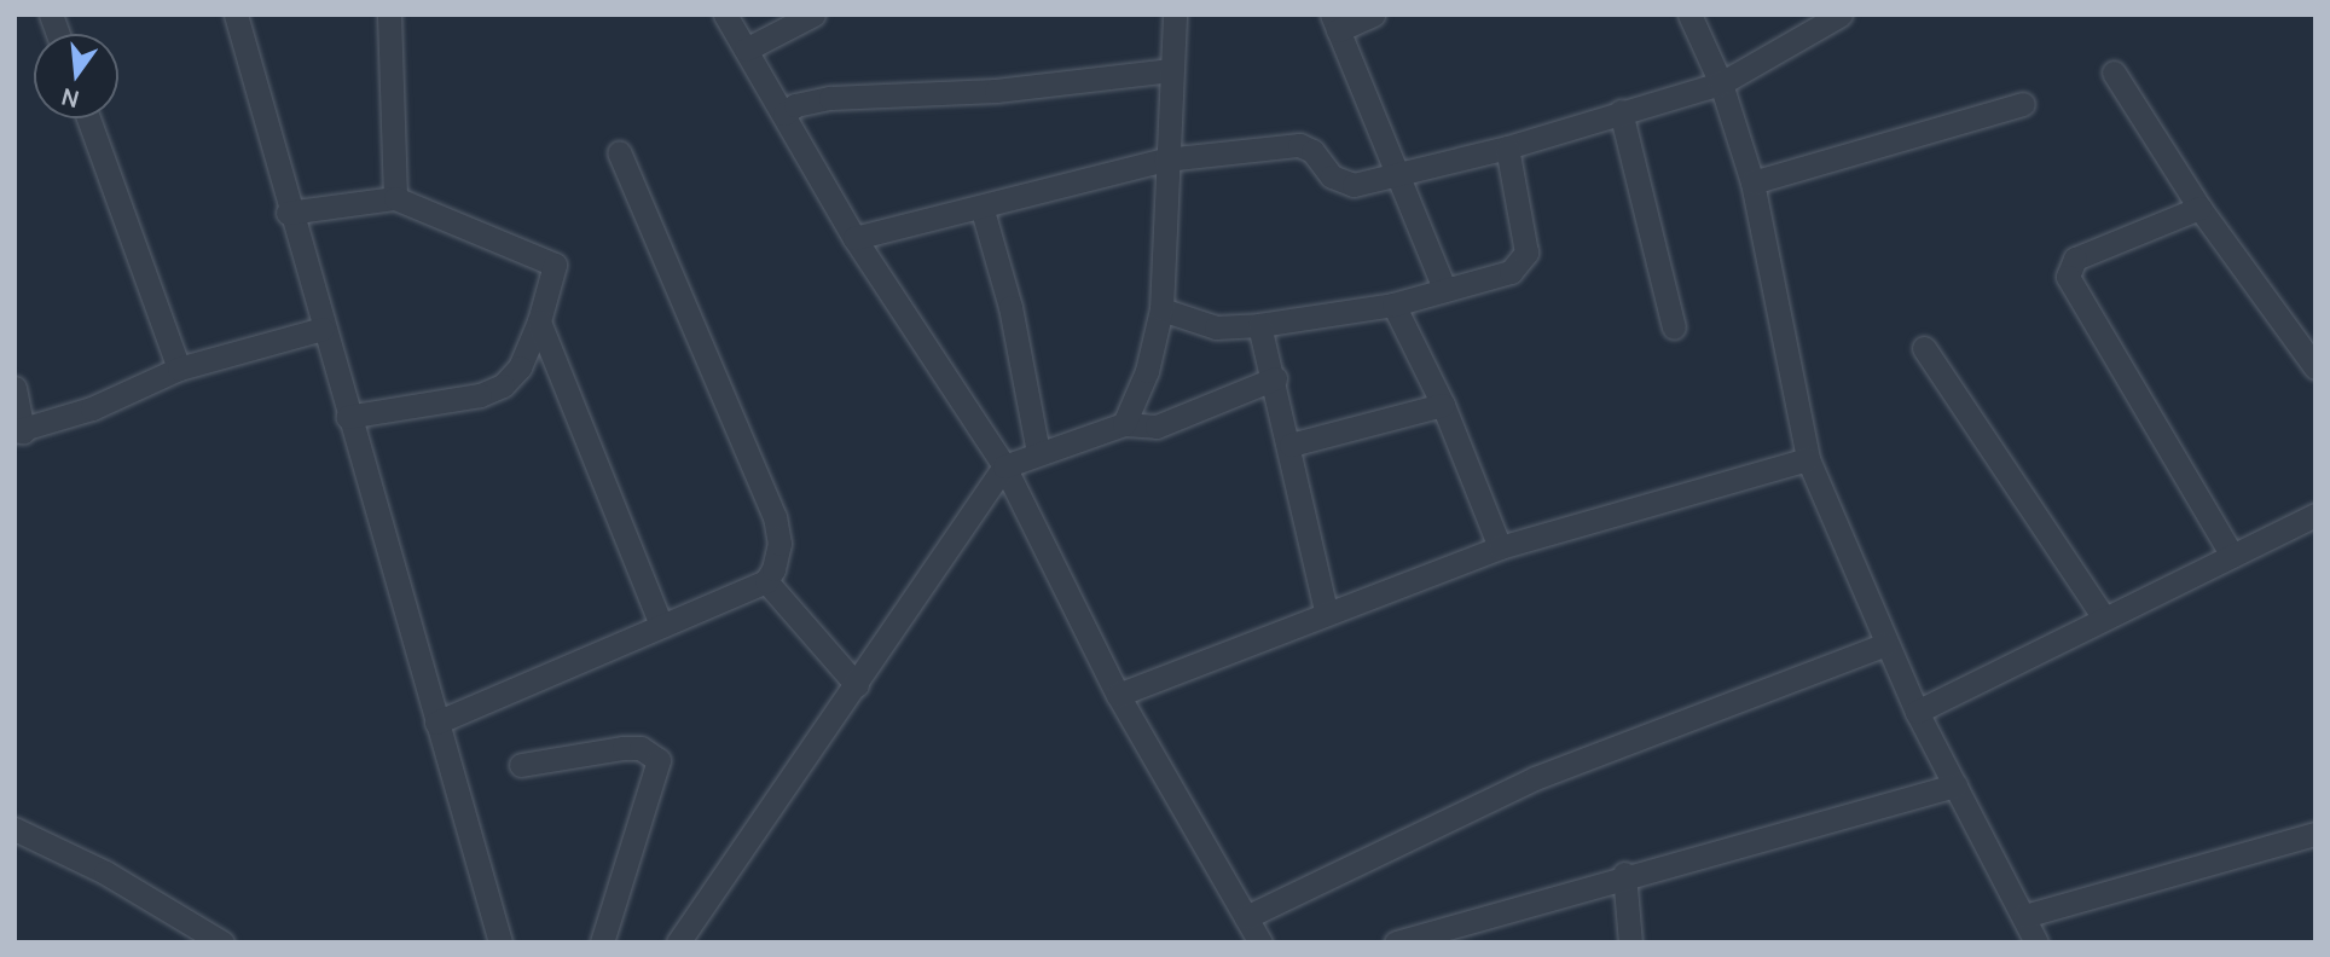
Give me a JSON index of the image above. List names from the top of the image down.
{
  "north": "bottom"
}
